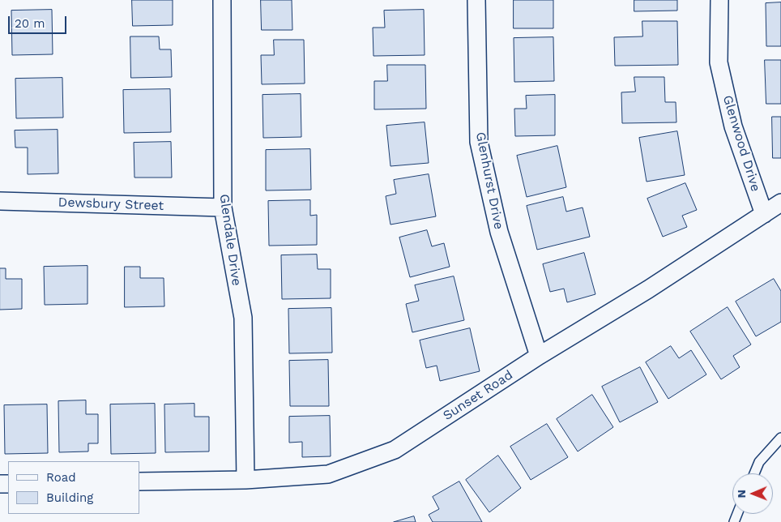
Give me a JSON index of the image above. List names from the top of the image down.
{
  "streets": {
    "street": [
      "Glenwood Drive",
      "Glenhurst Drive",
      "Dewsbury Street",
      "Glendale Drive",
      "Sunset Road"
    ]
  },
  "crossings": [
    ["Glenwood Drive", "Sunset Road"],
    ["Glenhurst Drive", "Sunset Road"],
    ["Dewsbury Street", "Glendale Drive"],
    ["Glendale Drive", "Sunset Road"]
  ],
  "legend": ["Road", "Building"],
  "scale_bar": "20 m",
  "north": "left"
}
